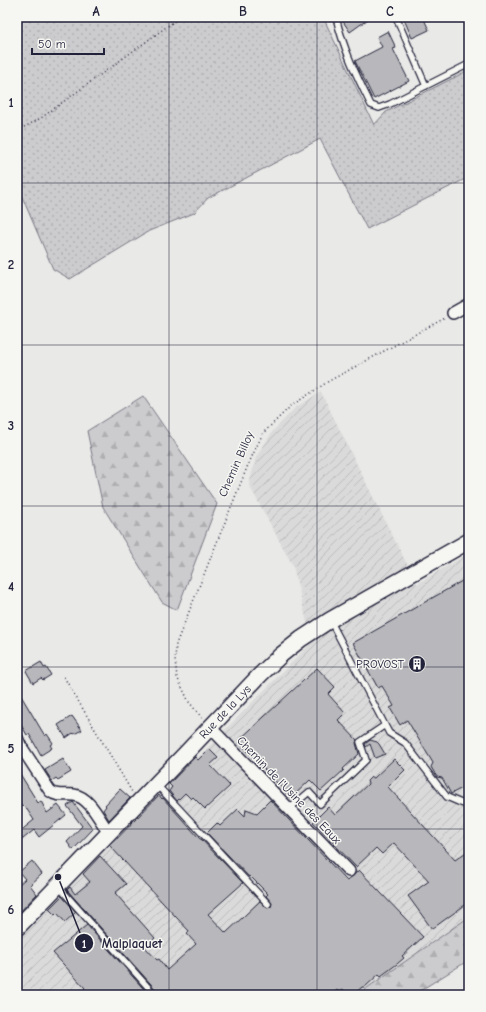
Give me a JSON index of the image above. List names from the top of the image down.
{
  "streets": {
    "main road": ["Rue de la Lys"],
    "street": ["Chemin de l'Usine des Eaux"],
    "path": ["Chemin Billoy"]
  },
  "crossings": [
    ["Chemin Billoy", "Rue de la Lys"],
    ["Chemin Billoy", "Chemin de l'Usine des Eaux"],
    ["Rue de la Lys", "Chemin de l'Usine des Eaux"]
  ],
  "places": {
    "building": ["PROVOST"],
    "other": ["Malplaquet"]
  },
  "scale_bar": "50 m",
  "grid": {
    "columns": ["A", "B", "C"],
    "rows": [
      "1",
      "2",
      "3",
      "4",
      "5",
      "6"
    ]
  }
}
